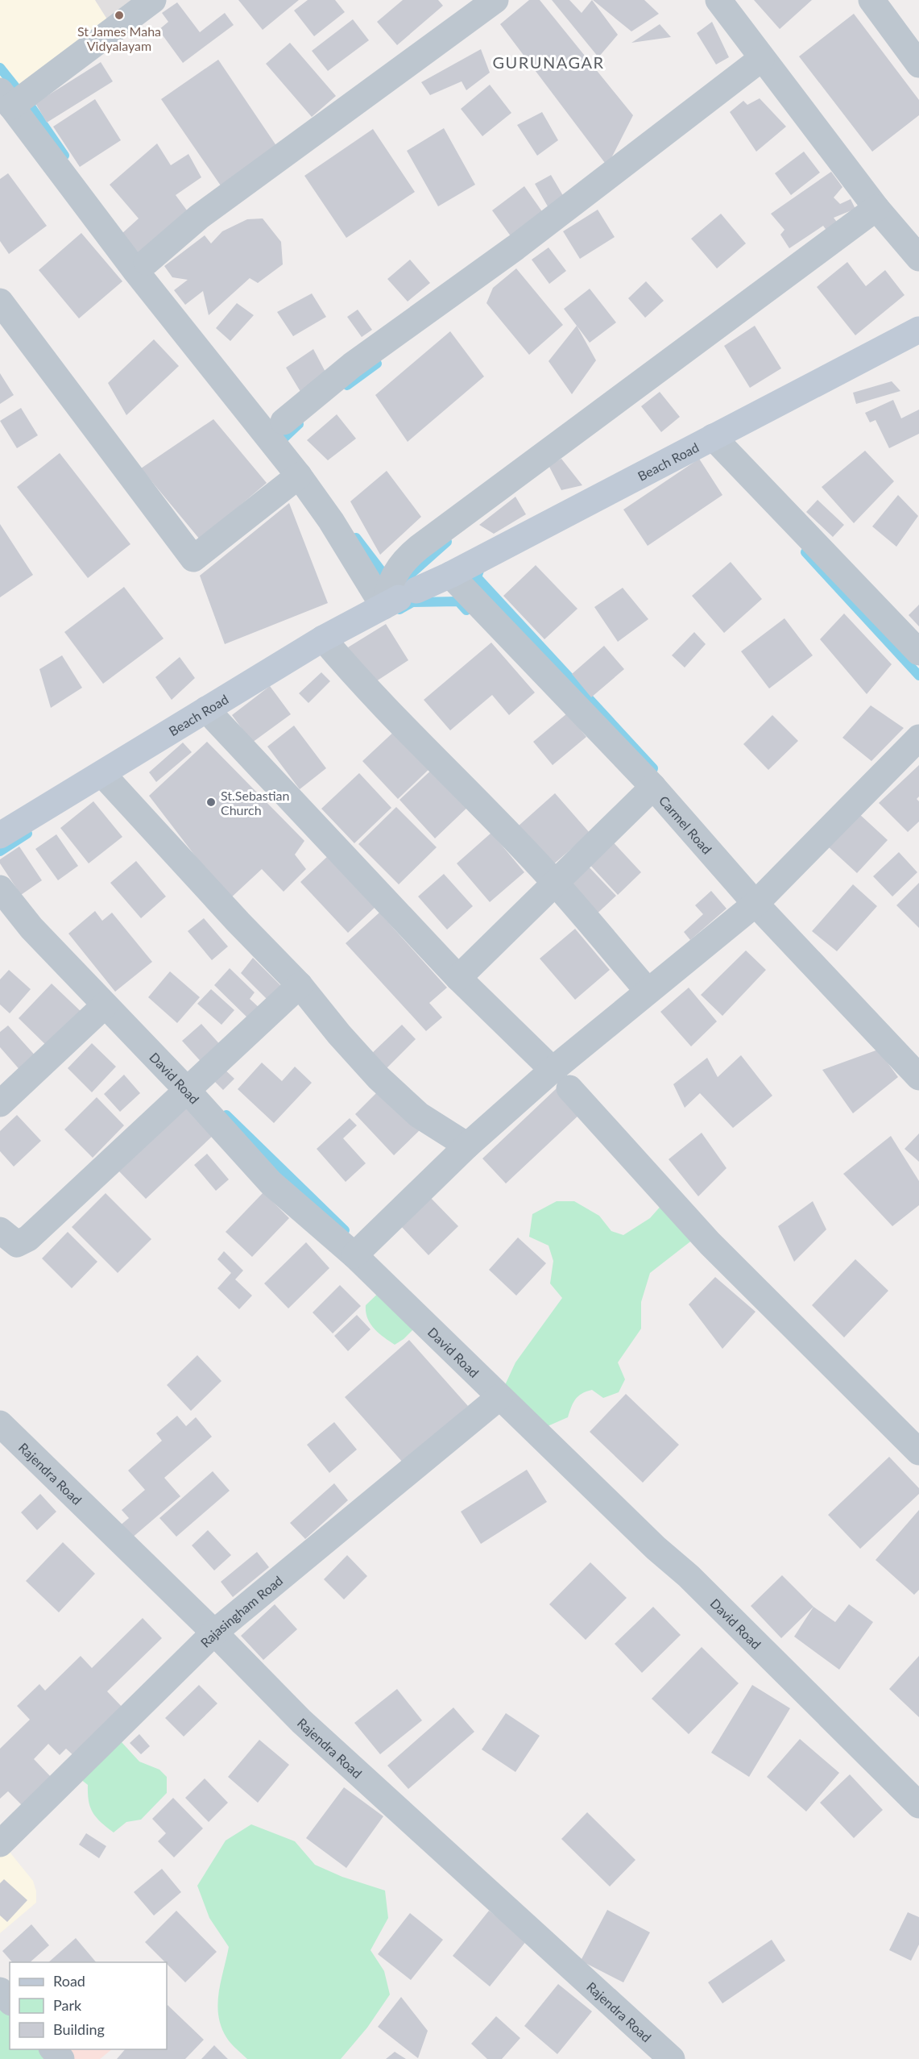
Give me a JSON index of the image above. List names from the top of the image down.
{
  "streets": {
    "main road": ["Beach Road"],
    "street": [
      "Carmel Road",
      "David Road",
      "Rajendra Road",
      "Rajasingham Road"
    ]
  },
  "crossings": [
    ["Beach Road", "Carmel Road"],
    ["David Road", "Rajasingham Road"],
    ["Rajendra Road", "Rajasingham Road"]
  ],
  "districts": ["GURUNAGAR"],
  "places": ["St James Maha Vidyalayam", "St.Sebastian Church"],
  "legend": ["Road", "Park", "Building"]
}
